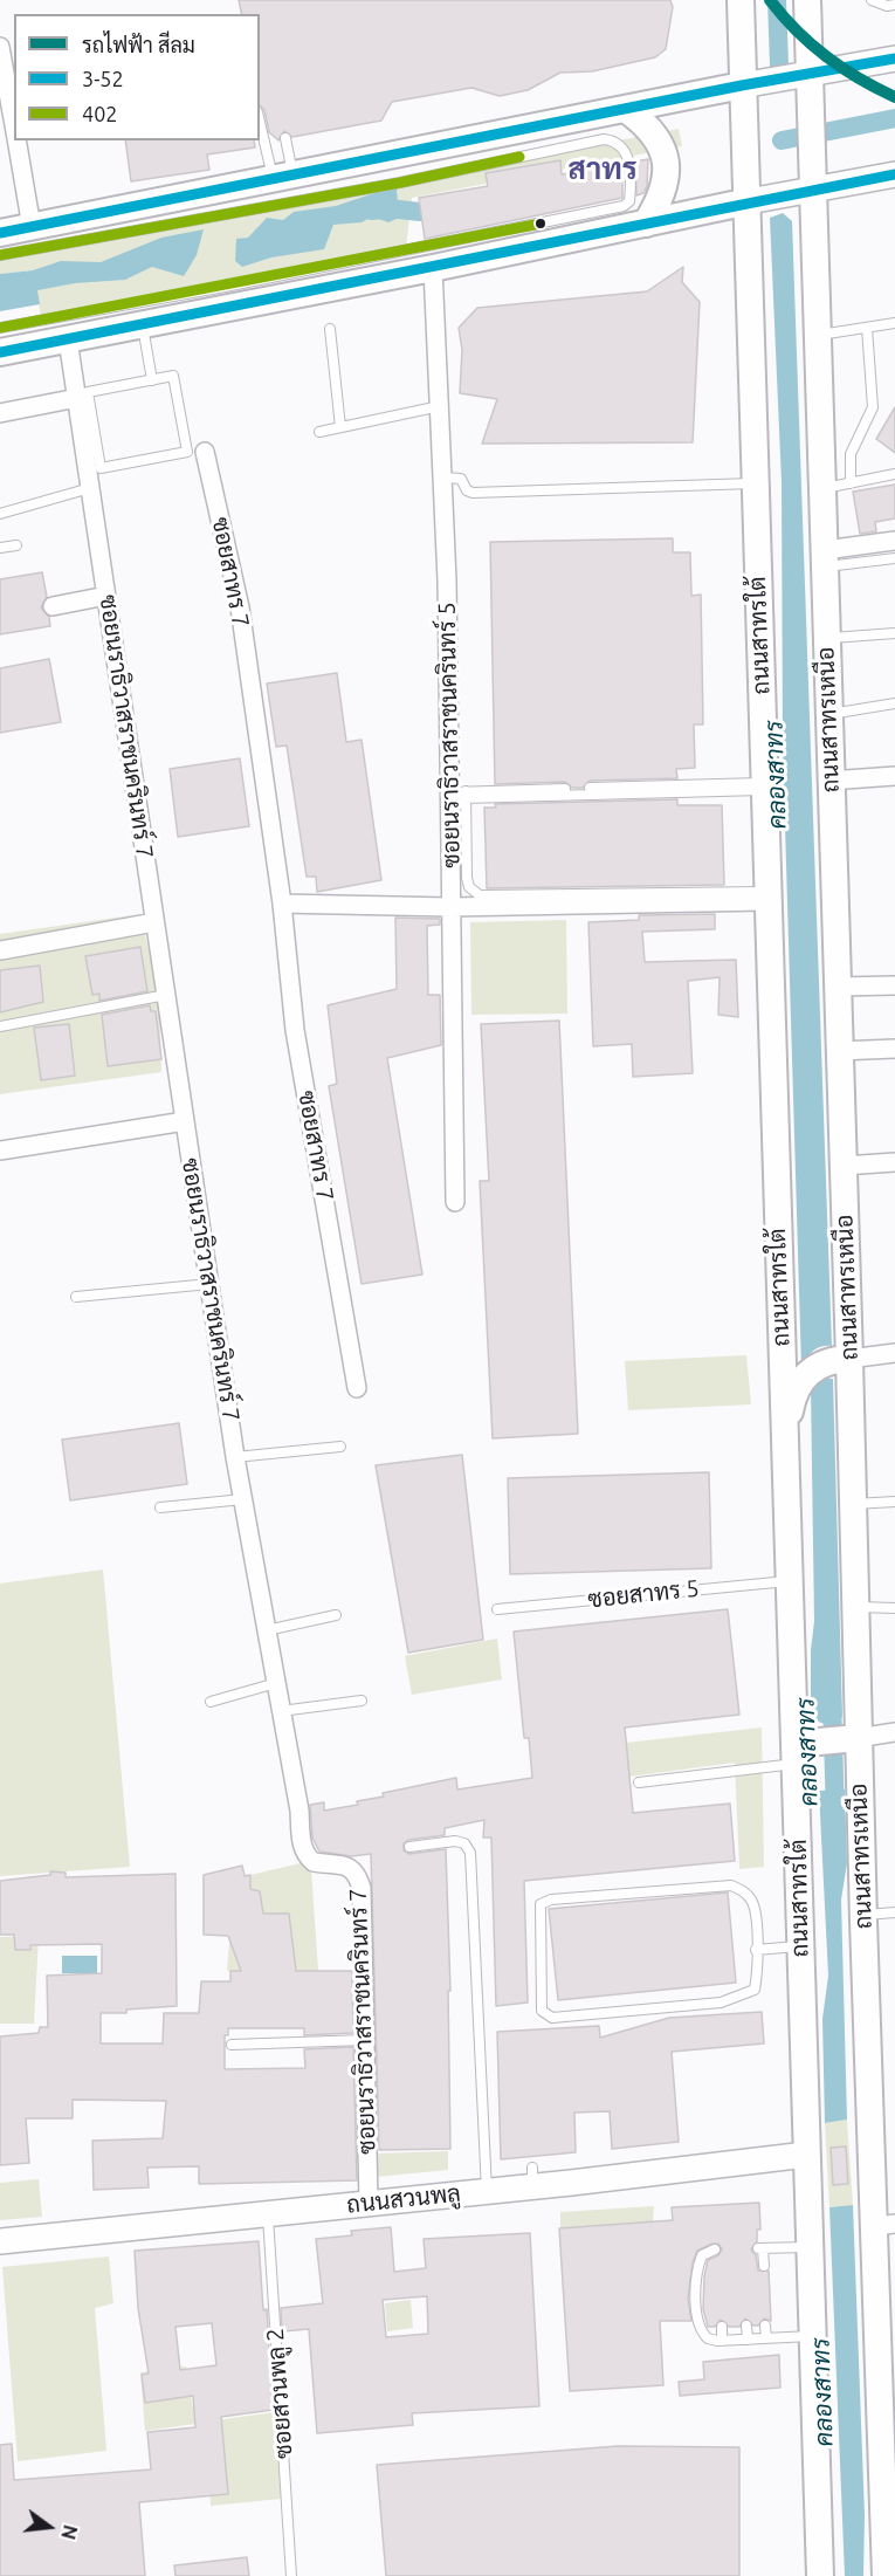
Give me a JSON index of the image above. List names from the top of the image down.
{
  "streets": {
    "main road": ["ถนนสาทรใต้", "ถนนสาทรเหนือ", "ถนนสวนพลู"],
    "street": ["ซอยสาทร 7", "ซอยนราธิวาสราชนครินทร์ 7", "ซอยนราธิวาสราชนครินทร์ 5"],
    "lane": ["ซอยสาทร 5", "ซอยสวนพลู 2"]
  },
  "crossings": [
    ["ถนนสาทรใต้", "ซอยสาทร 5"],
    ["ถนนสาทรใต้", "ถนนสวนพลู"],
    ["ซอยนราธิวาสราชนครินทร์ 7", "ถนนสวนพลู"],
    ["ถนนสวนพลู", "ซอยสวนพลู 2"]
  ],
  "districts": ["สาทร"],
  "water": ["คลองสาทร"],
  "lines": ["metro line สีลม", "transit line 3-52", "transit line 402"],
  "legend": ["รถไฟฟ้า สีลม", "3-52", "402"],
  "north": "right"
}
